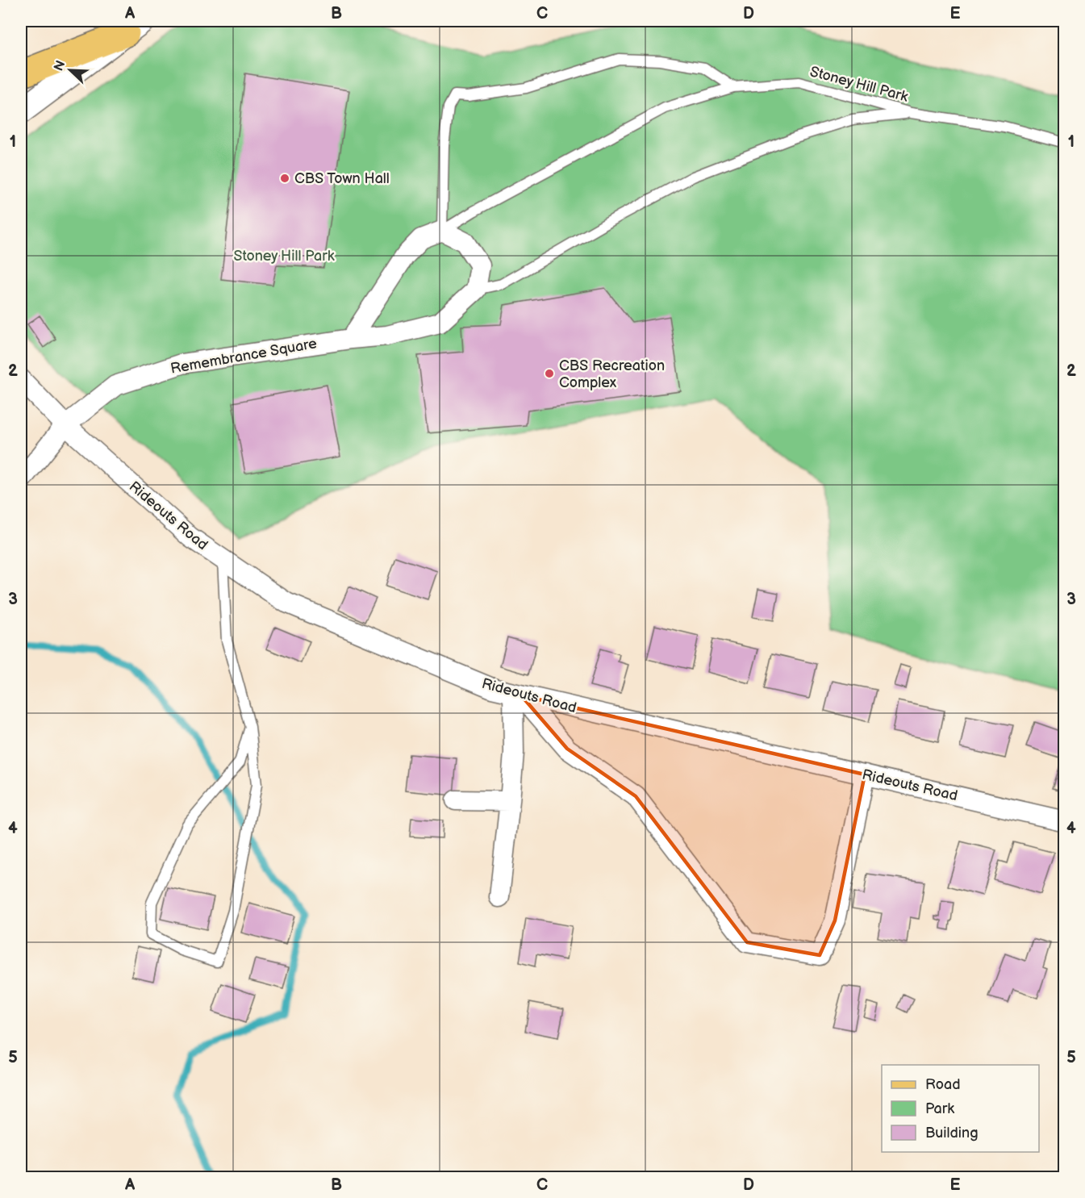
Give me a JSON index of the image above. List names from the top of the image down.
{
  "streets": {
    "street": ["Remembrance Square", "Rideouts Road"],
    "lane": ["Stoney Hill Park"]
  },
  "crossings": [
    ["Stoney Hill Park", "Remembrance Square"],
    ["Remembrance Square", "Rideouts Road"]
  ],
  "parks": ["Stoney Hill Park"],
  "places": ["CBS Town Hall", "CBS Recreation Complex"],
  "legend": ["Road", "Park", "Building"],
  "north": "top left",
  "grid": {
    "columns": [
      "A",
      "B",
      "C",
      "D",
      "E"
    ],
    "rows": [
      "1",
      "2",
      "3",
      "4",
      "5"
    ]
  }
}
